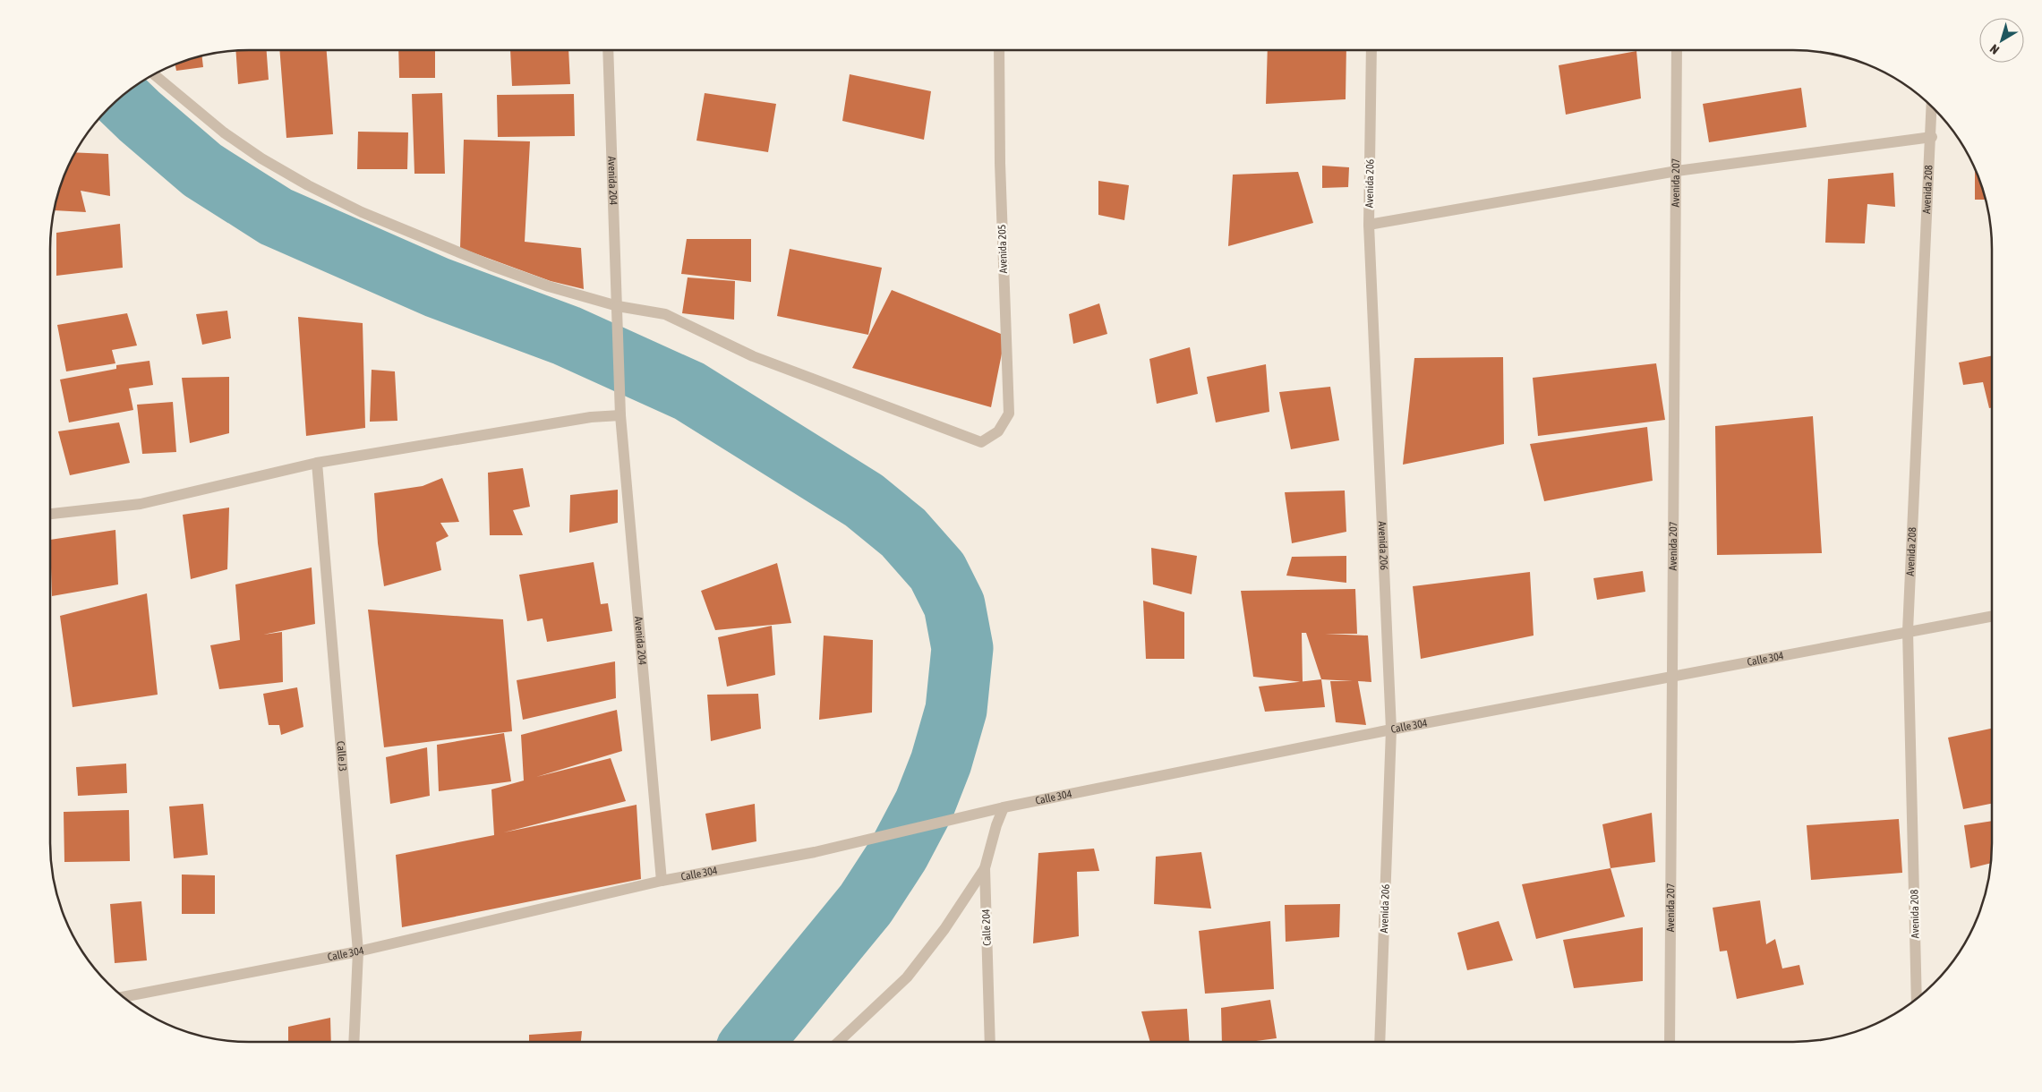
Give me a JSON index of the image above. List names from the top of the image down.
{
  "streets": {
    "street": [
      "Avenida 204",
      "Avenida 206",
      "Avenida 207",
      "Avenida 208",
      "Avenida 205",
      "Calle 304",
      "Calle J3",
      "Calle 204"
    ]
  },
  "crossings": [
    ["Avenida 204", "Avenida 205"],
    ["Avenida 204", "Calle 304"],
    ["Avenida 206", "Calle 304"],
    ["Avenida 207", "Calle 304"],
    ["Avenida 208", "Calle 304"],
    ["Calle 304", "Calle J3"],
    ["Calle 304", "Calle 204"]
  ],
  "north": "bottom left"
}
